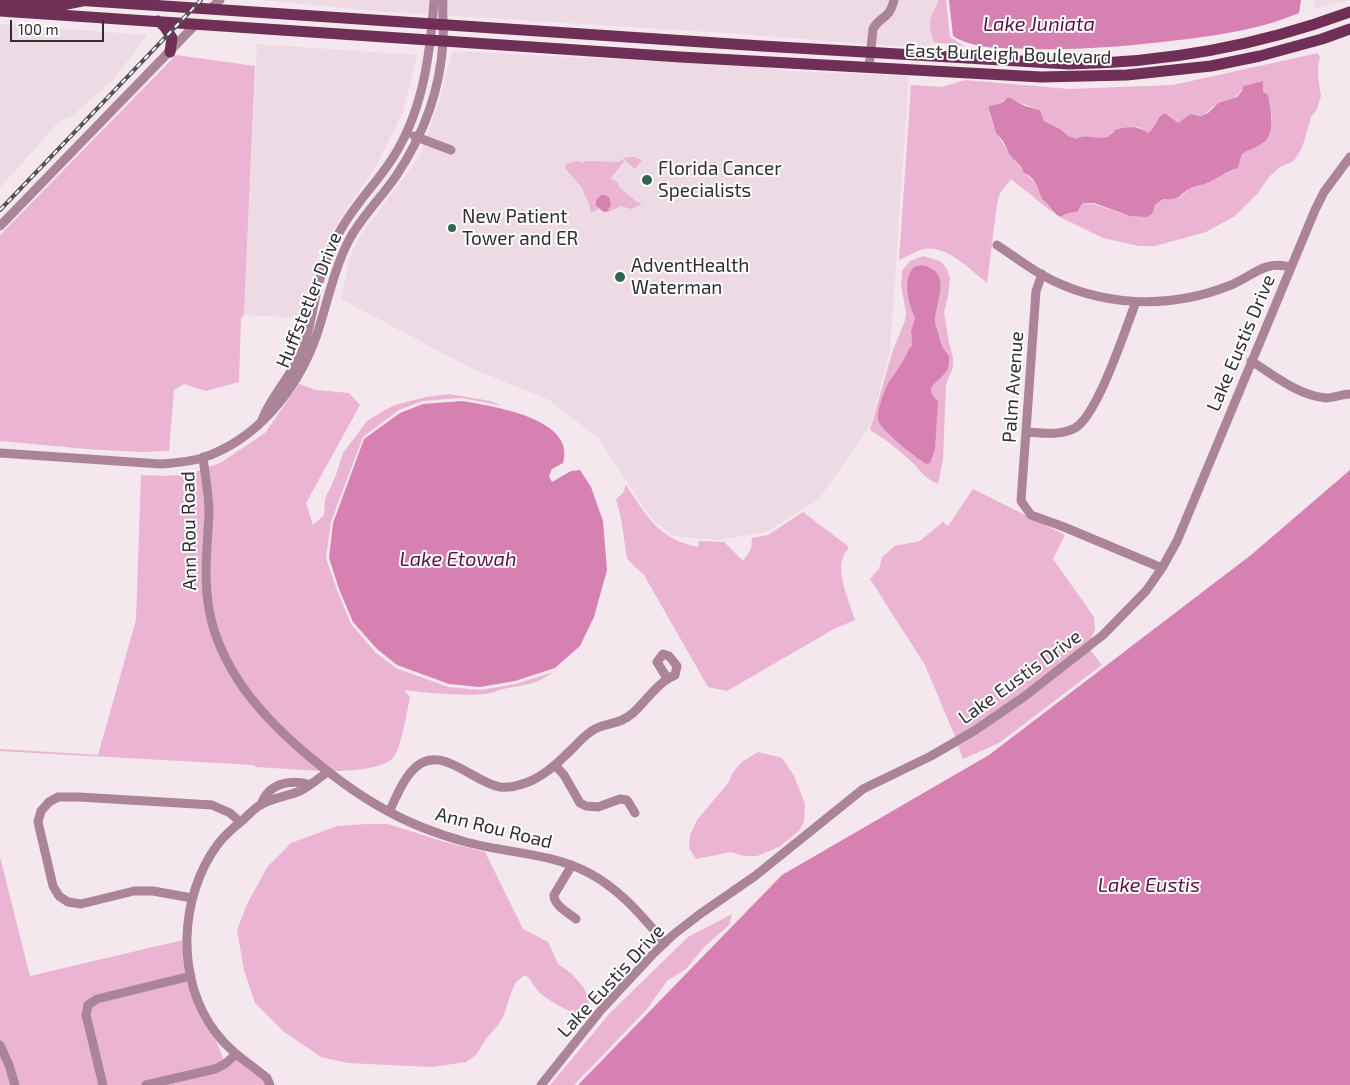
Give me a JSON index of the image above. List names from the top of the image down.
{
  "streets": {
    "main road": ["East Burleigh Boulevard"],
    "street": [
      "Huffstetler Drive",
      "Lake Eustis Drive",
      "Palm Avenue",
      "Ann Rou Road"
    ]
  },
  "crossings": [
    ["East Burleigh Boulevard", "Huffstetler Drive"],
    ["Huffstetler Drive", "Ann Rou Road"],
    ["Lake Eustis Drive", "Palm Avenue"],
    ["Lake Eustis Drive", "Ann Rou Road"]
  ],
  "water": ["Lake Juniata", "Lake Etowah", "Lake Eustis"],
  "places": ["Florida Cancer Specialists", "New Patient Tower and ER", "AdventHealth Waterman"],
  "scale_bar": "100 m"
}
